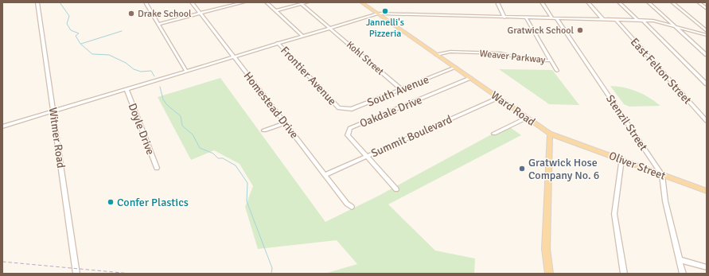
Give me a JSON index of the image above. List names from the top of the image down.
{
  "streets": {
    "main road": ["Ward Road", "Oliver Street"],
    "street": [
      "Weaver Parkway",
      "Kohl Street",
      "East Felton Street",
      "Frontier Avenue",
      "South Avenue",
      "Homestead Drive",
      "Oakdale Drive",
      "Stenzil Street",
      "Doyle Drive",
      "Summit Boulevard",
      "Witmer Road"
    ]
  },
  "crossings": [
    ["Weaver Parkway", "Ward Road"],
    ["Kohl Street", "South Avenue"],
    ["Frontier Avenue", "South Avenue"],
    ["South Avenue", "Ward Road"],
    ["Homestead Drive", "Summit Boulevard"],
    ["Ward Road", "Oakdale Drive"],
    ["Ward Road", "Summit Boulevard"],
    ["Ward Road", "Oliver Street"],
    ["Oakdale Drive", "Summit Boulevard"],
    ["Stenzil Street", "Oliver Street"]
  ],
  "places": [
    "Jannelli's Pizzeria",
    "Drake School",
    "Gratwick School",
    "Gratwick Hose Company No. 6",
    "Confer Plastics"
  ]
}
